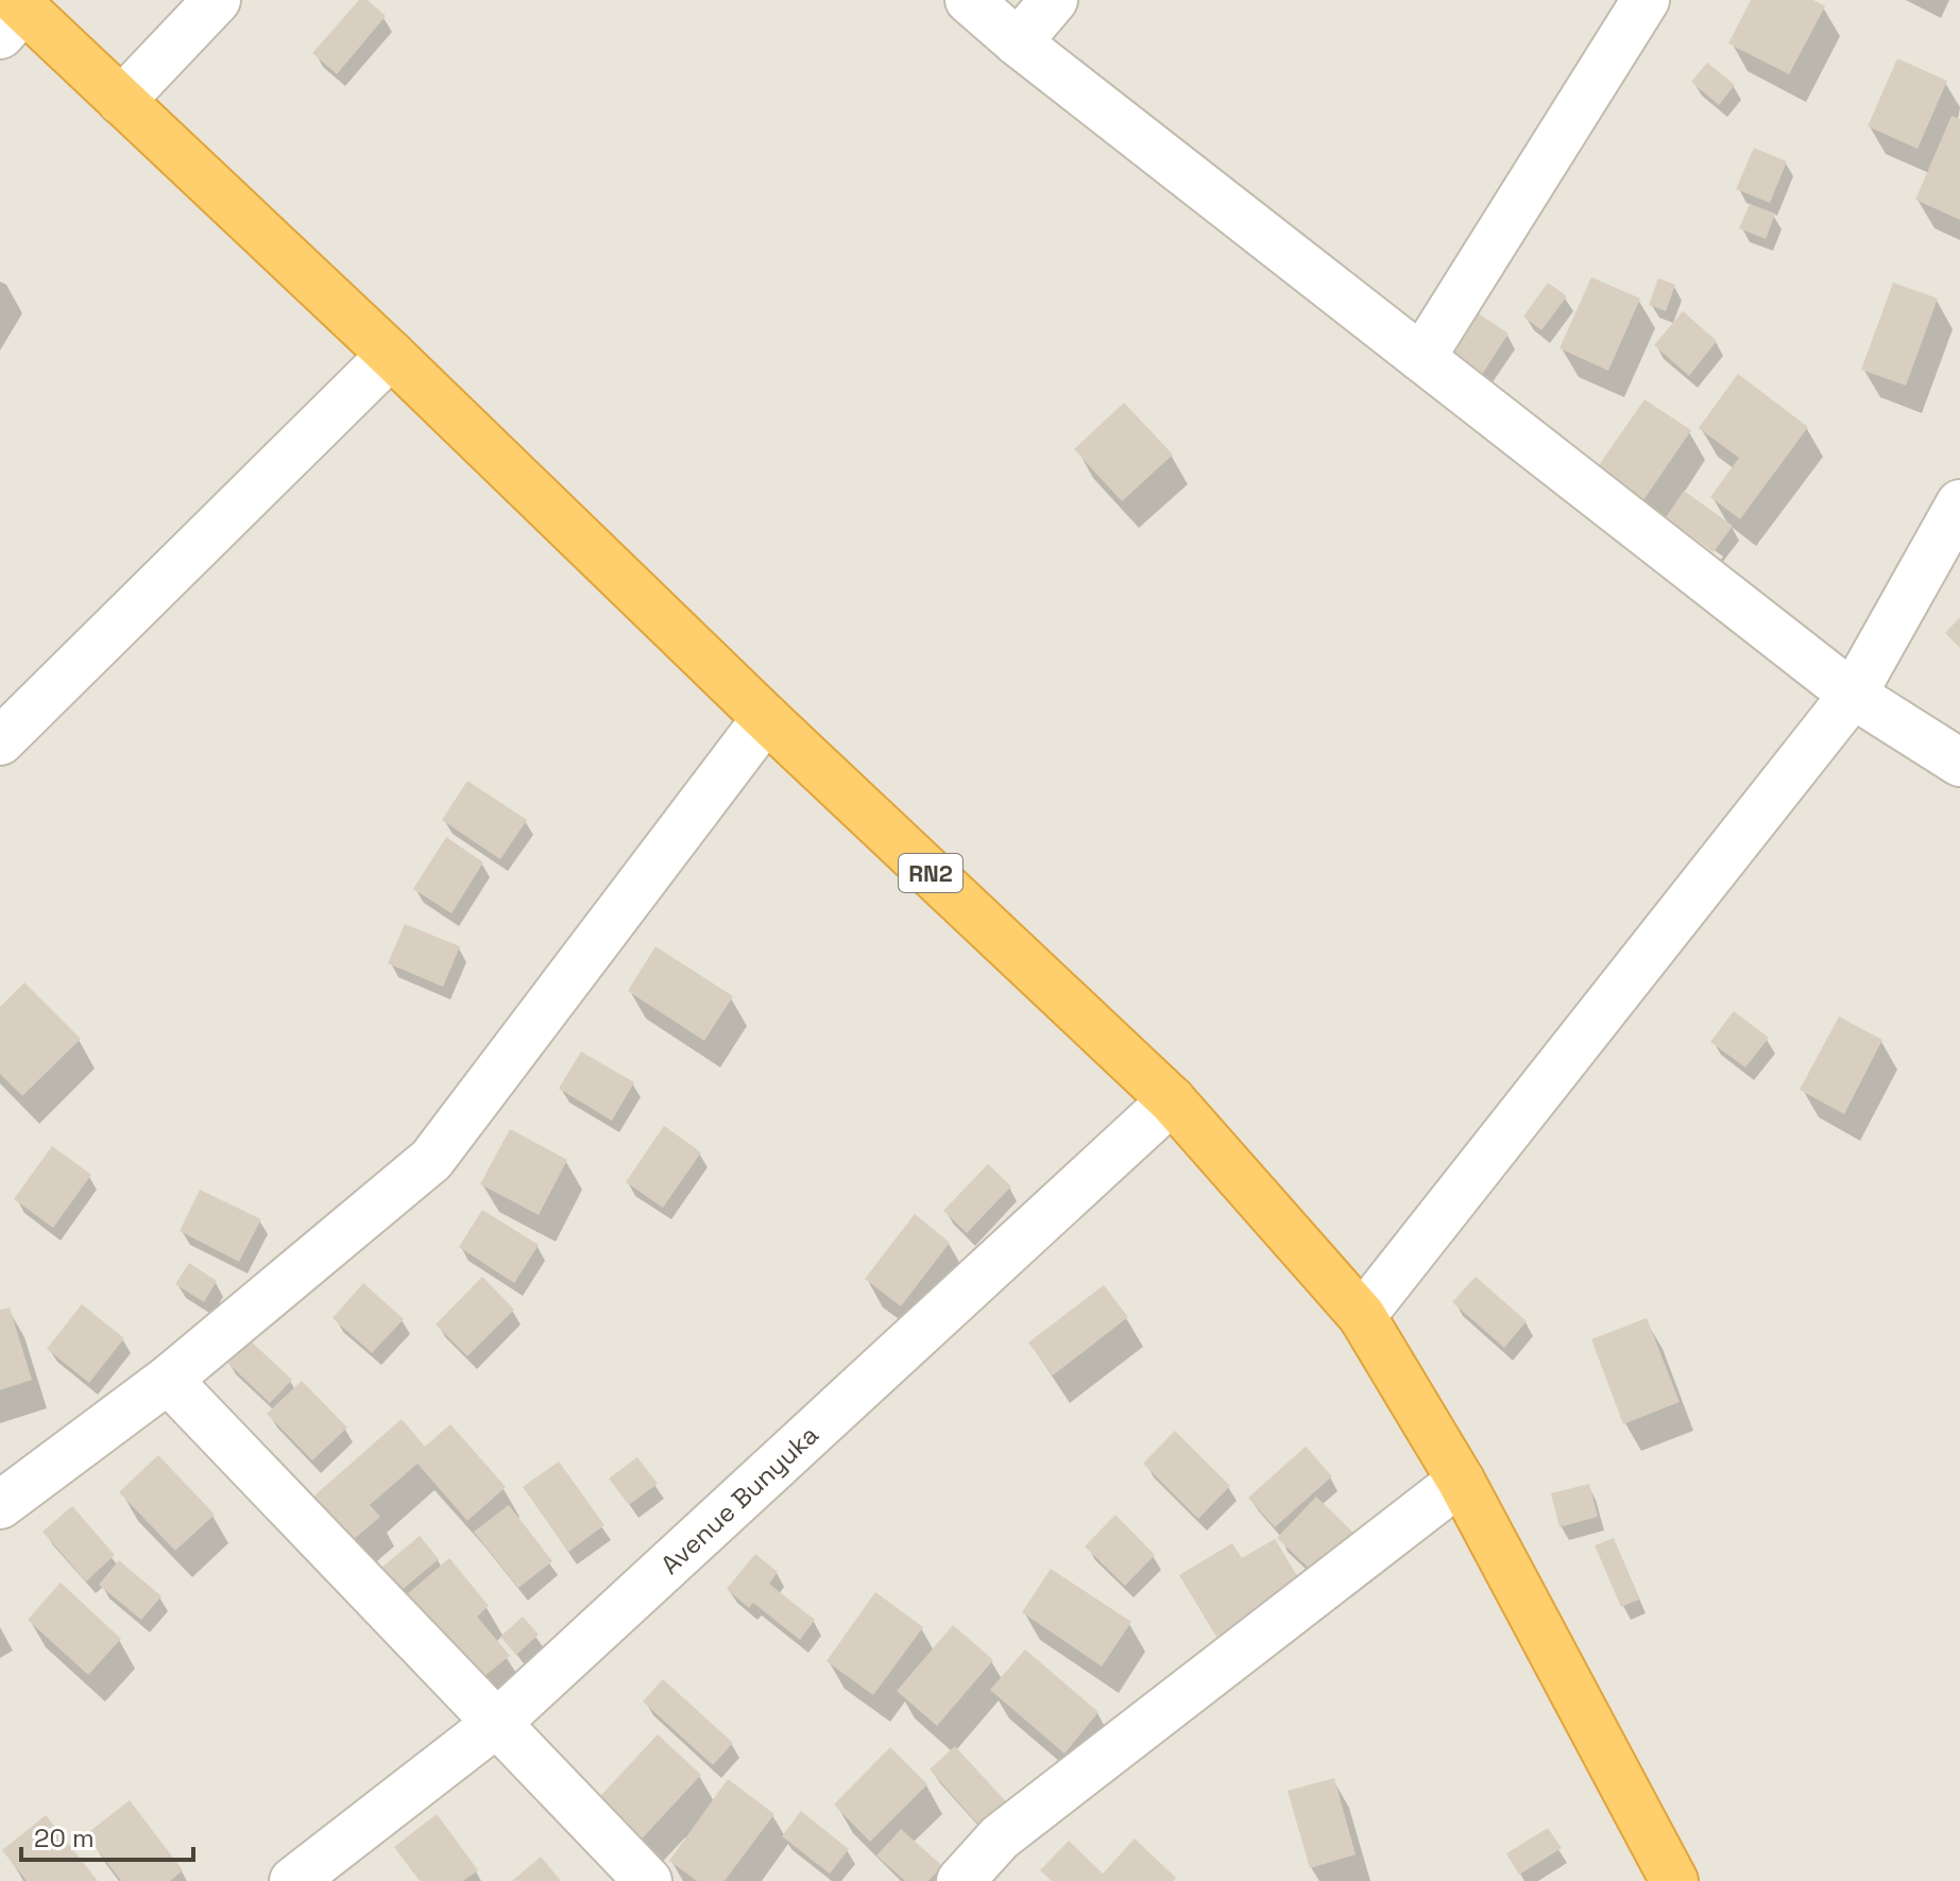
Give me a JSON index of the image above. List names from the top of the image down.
{
  "streets": {
    "highway": ["RN2"],
    "street": ["Avenue Bunyuka"]
  },
  "crossings": [
    ["RN2", "Avenue Bunyuka"]
  ],
  "scale_bar": "20 m"
}
